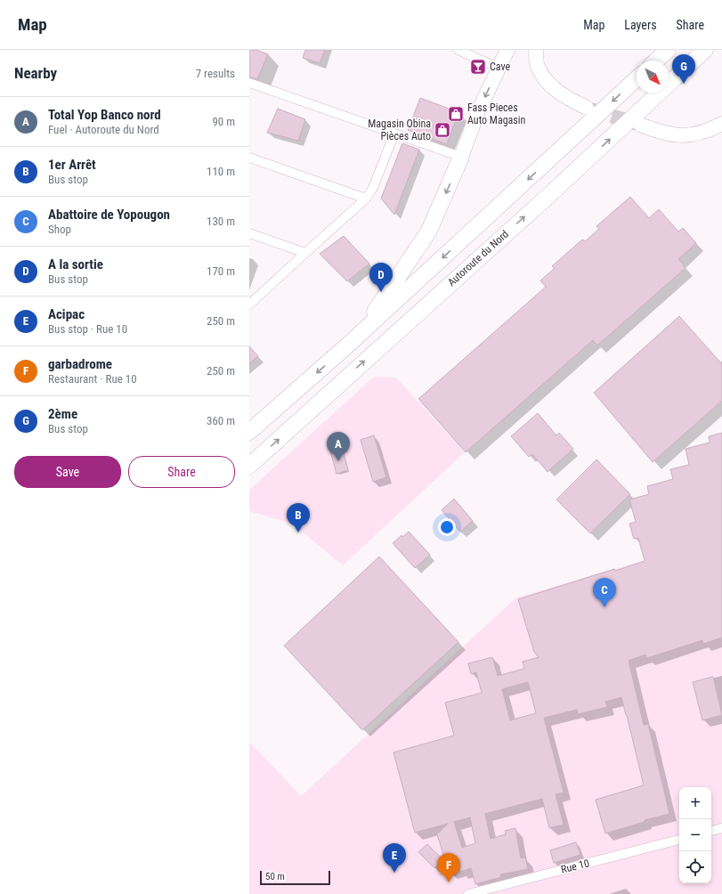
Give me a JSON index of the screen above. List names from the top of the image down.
{
  "streets": {
    "highway": ["Autoroute du Nord"],
    "street": ["Rue 10"]
  },
  "places": {
    "bar": ["Cave"],
    "shop": ["Fass Pieces Auto Magasin", "Magasin Obina Pièces Auto"]
  },
  "scale_bar": "50 m",
  "north": "bottom right",
  "page": {
    "header": "Map",
    "nav": ["Map", "Layers", "Share"],
    "heading": ["Nearby", "7 results"],
    "pins": [
      "G",
      "D",
      "A",
      "B",
      "C",
      "E",
      "F"
    ],
    "list": [
      {
        "mark": "A",
        "name": "Total Yop Banco nord",
        "note": "Fuel · Autoroute du Nord",
        "value": "90 m"
      },
      {
        "mark": "B",
        "name": "1er Arrêt",
        "note": "Bus stop",
        "value": "110 m"
      },
      {
        "mark": "C",
        "name": "Abattoire de Yopougon",
        "note": "Shop",
        "value": "130 m"
      },
      {
        "mark": "D",
        "name": "A la sortie",
        "note": "Bus stop",
        "value": "170 m"
      },
      {
        "mark": "E",
        "name": "Acipac",
        "note": "Bus stop · Rue 10",
        "value": "250 m"
      },
      {
        "mark": "F",
        "name": "garbadrome",
        "note": "Restaurant · Rue 10",
        "value": "250 m"
      },
      {
        "mark": "G",
        "name": "2ème",
        "note": "Bus stop",
        "value": "360 m"
      }
    ],
    "buttons": ["Save", "Share"],
    "map_buttons": ["+", "−"],
    "scale": "50 m"
  }
}
